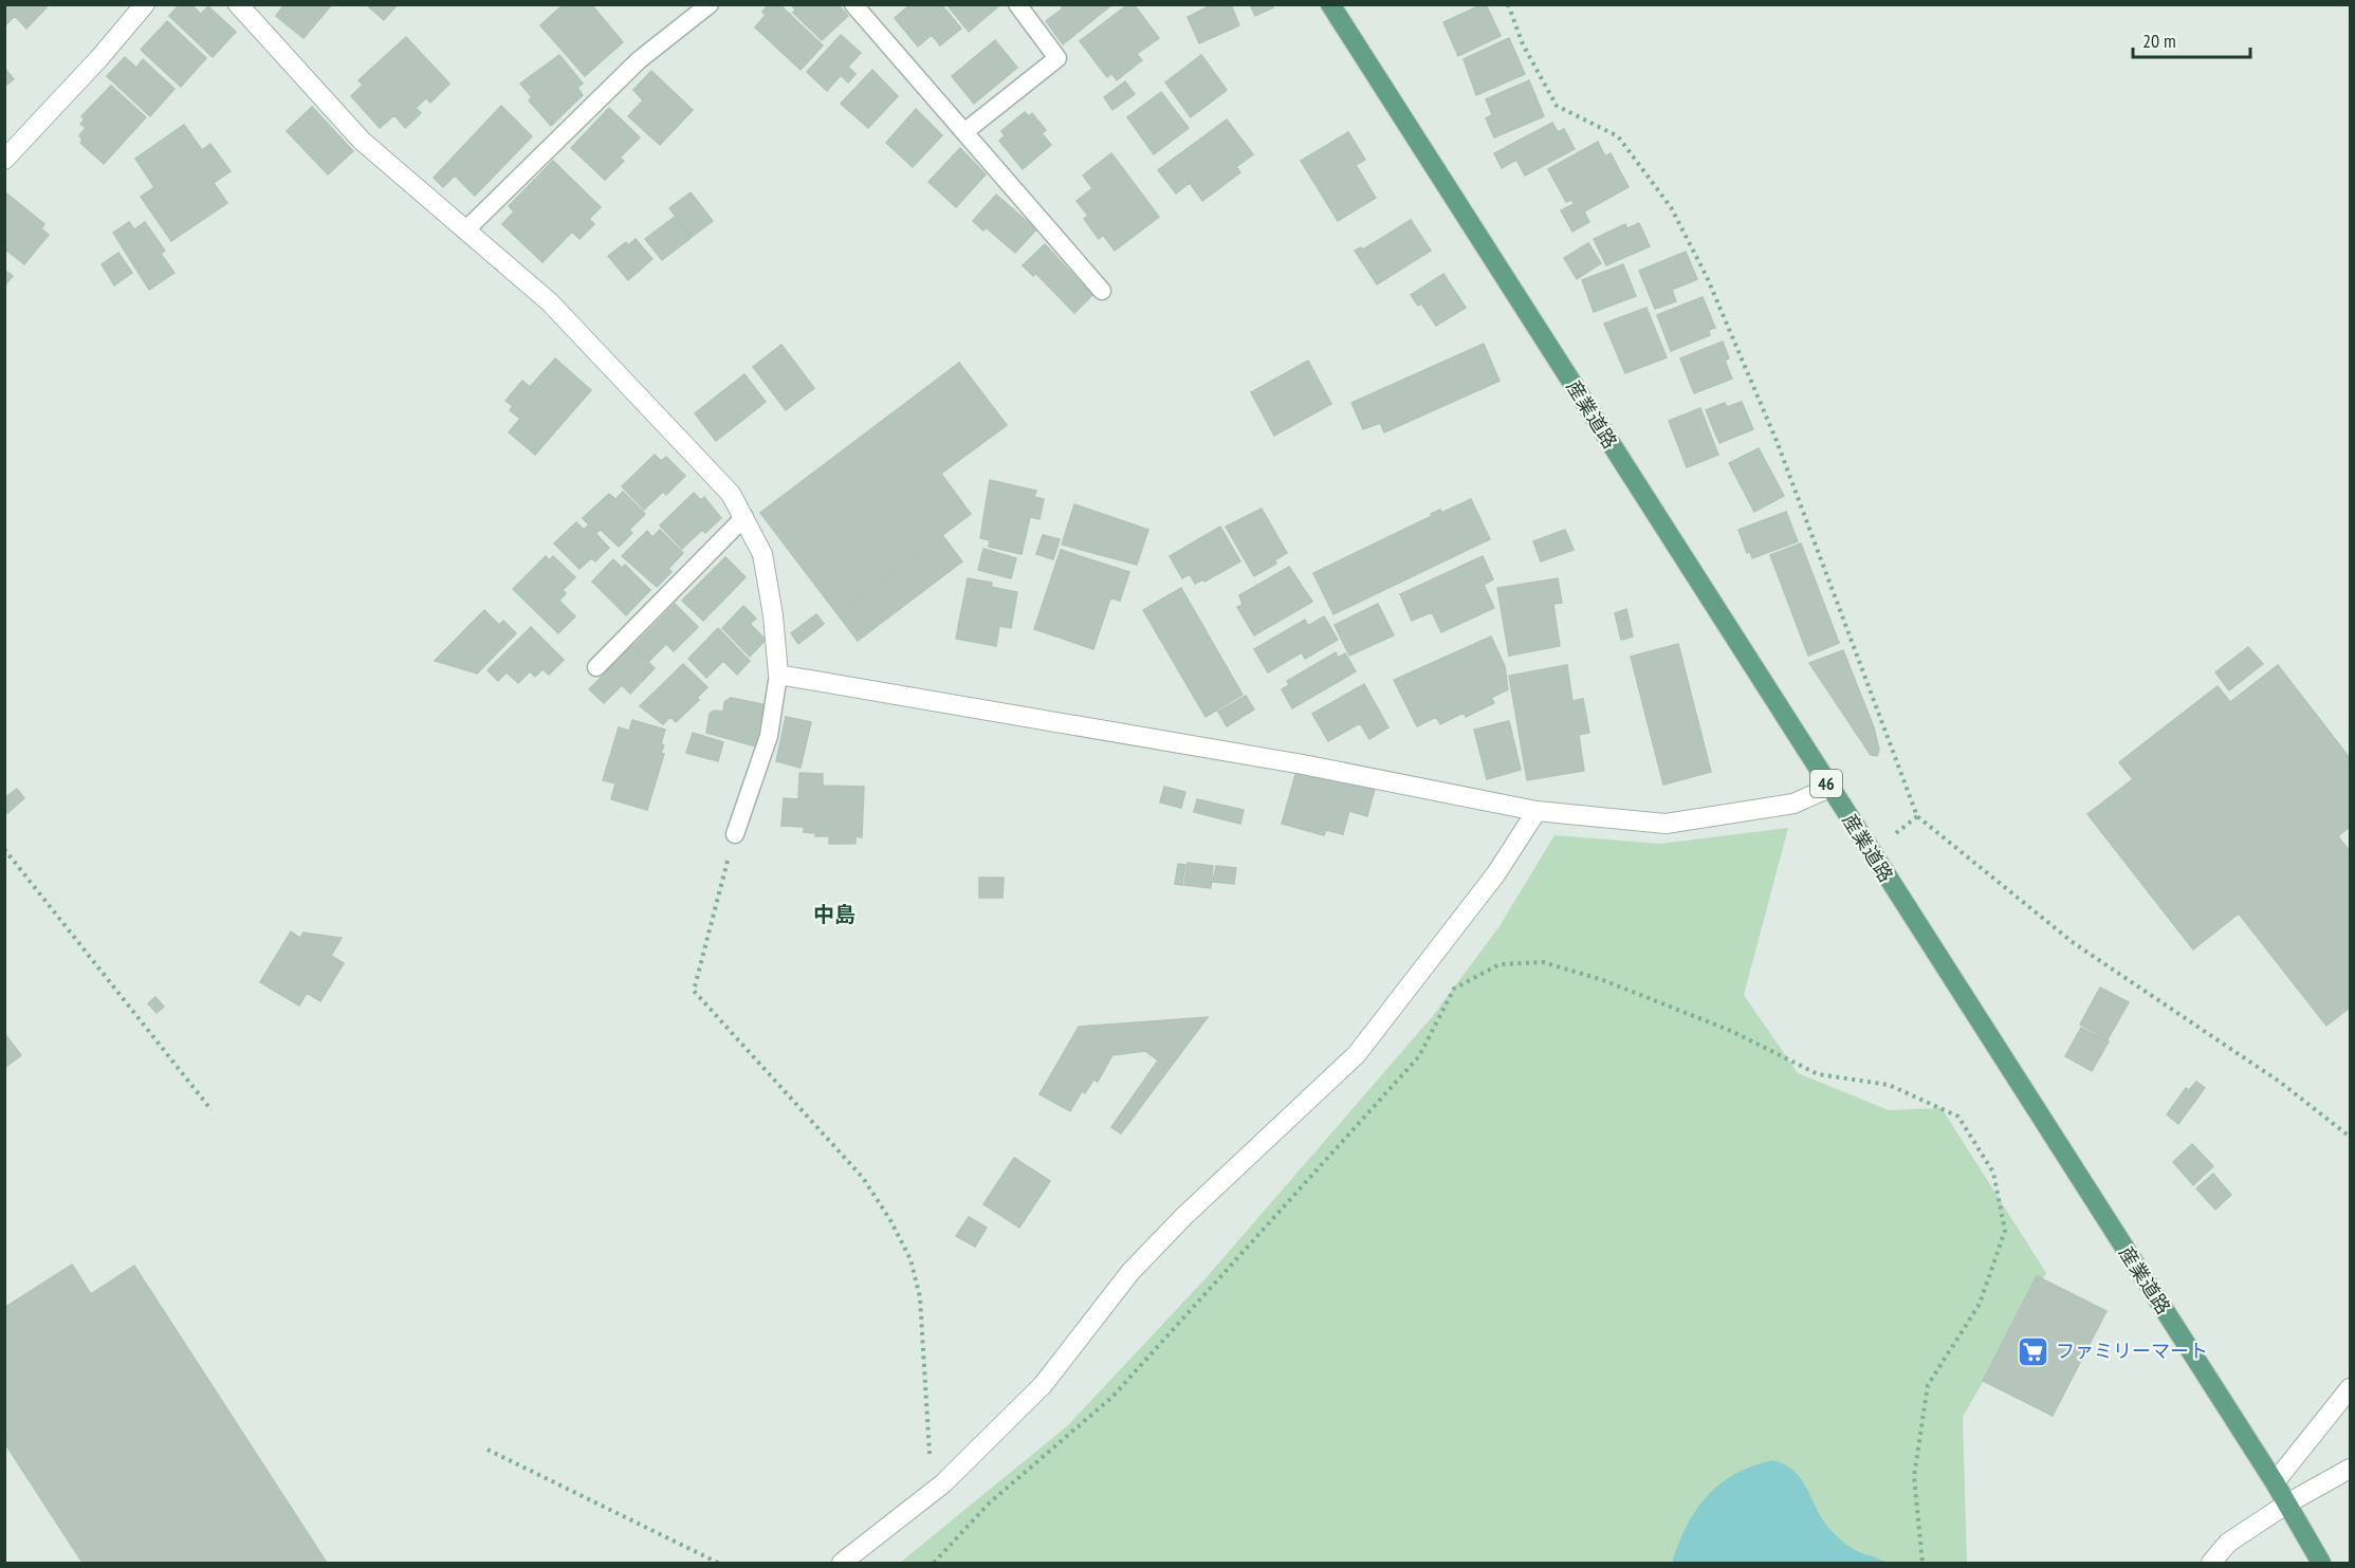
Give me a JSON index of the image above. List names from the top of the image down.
{
  "streets": {
    "main road": ["産業道路", "46"]
  },
  "districts": ["中島"],
  "places": {
    "supermarket": ["ファミリーマート"]
  },
  "scale_bar": "20 m"
}
